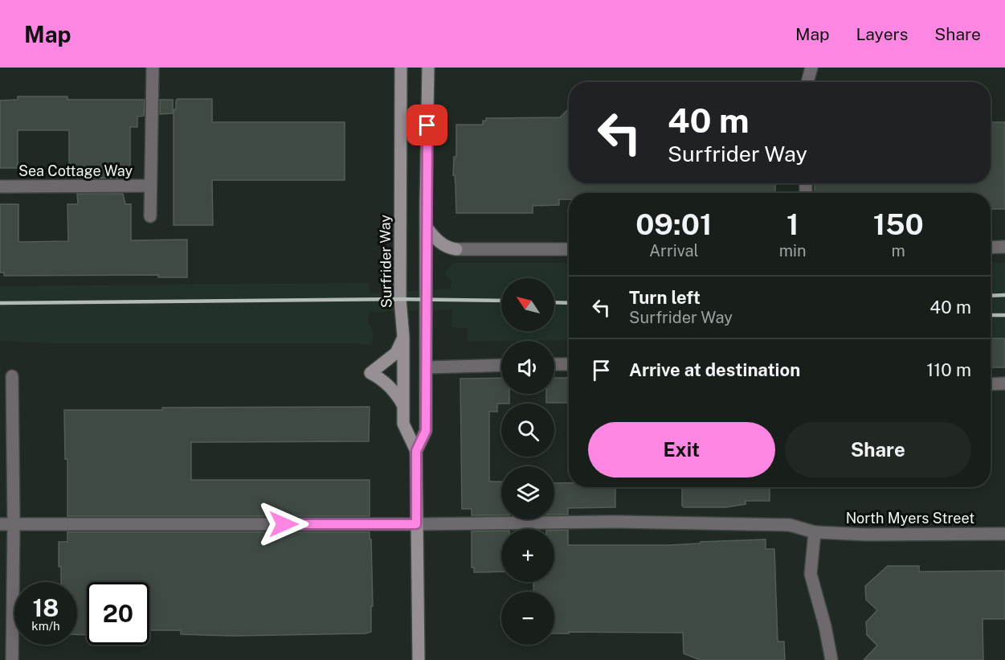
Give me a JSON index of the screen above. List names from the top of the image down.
{
  "streets": {
    "main road": ["Surfrider Way"],
    "street": ["Sea Cottage Way", "North Myers Street"]
  },
  "crossings": [
    ["Surfrider Way", "North Myers Street"]
  ],
  "north": "top left",
  "page": {
    "header": "Map",
    "nav": ["Map", "Layers", "Share"],
    "turn": ["40 m", "Surfrider Way"],
    "eta": [
      "09:01",
      "Arrival",
      "1",
      "min",
      "150",
      "m"
    ],
    "list": [
      {
        "name": "Turn left",
        "note": "Surfrider Way",
        "value": "40 m"
      },
      {
        "name": "Arrive at destination",
        "value": "110 m"
      }
    ],
    "map_buttons": ["+", "−"],
    "buttons": ["Exit", "Share"],
    "speed": "18 km/h",
    "limit": "20"
  }
}
